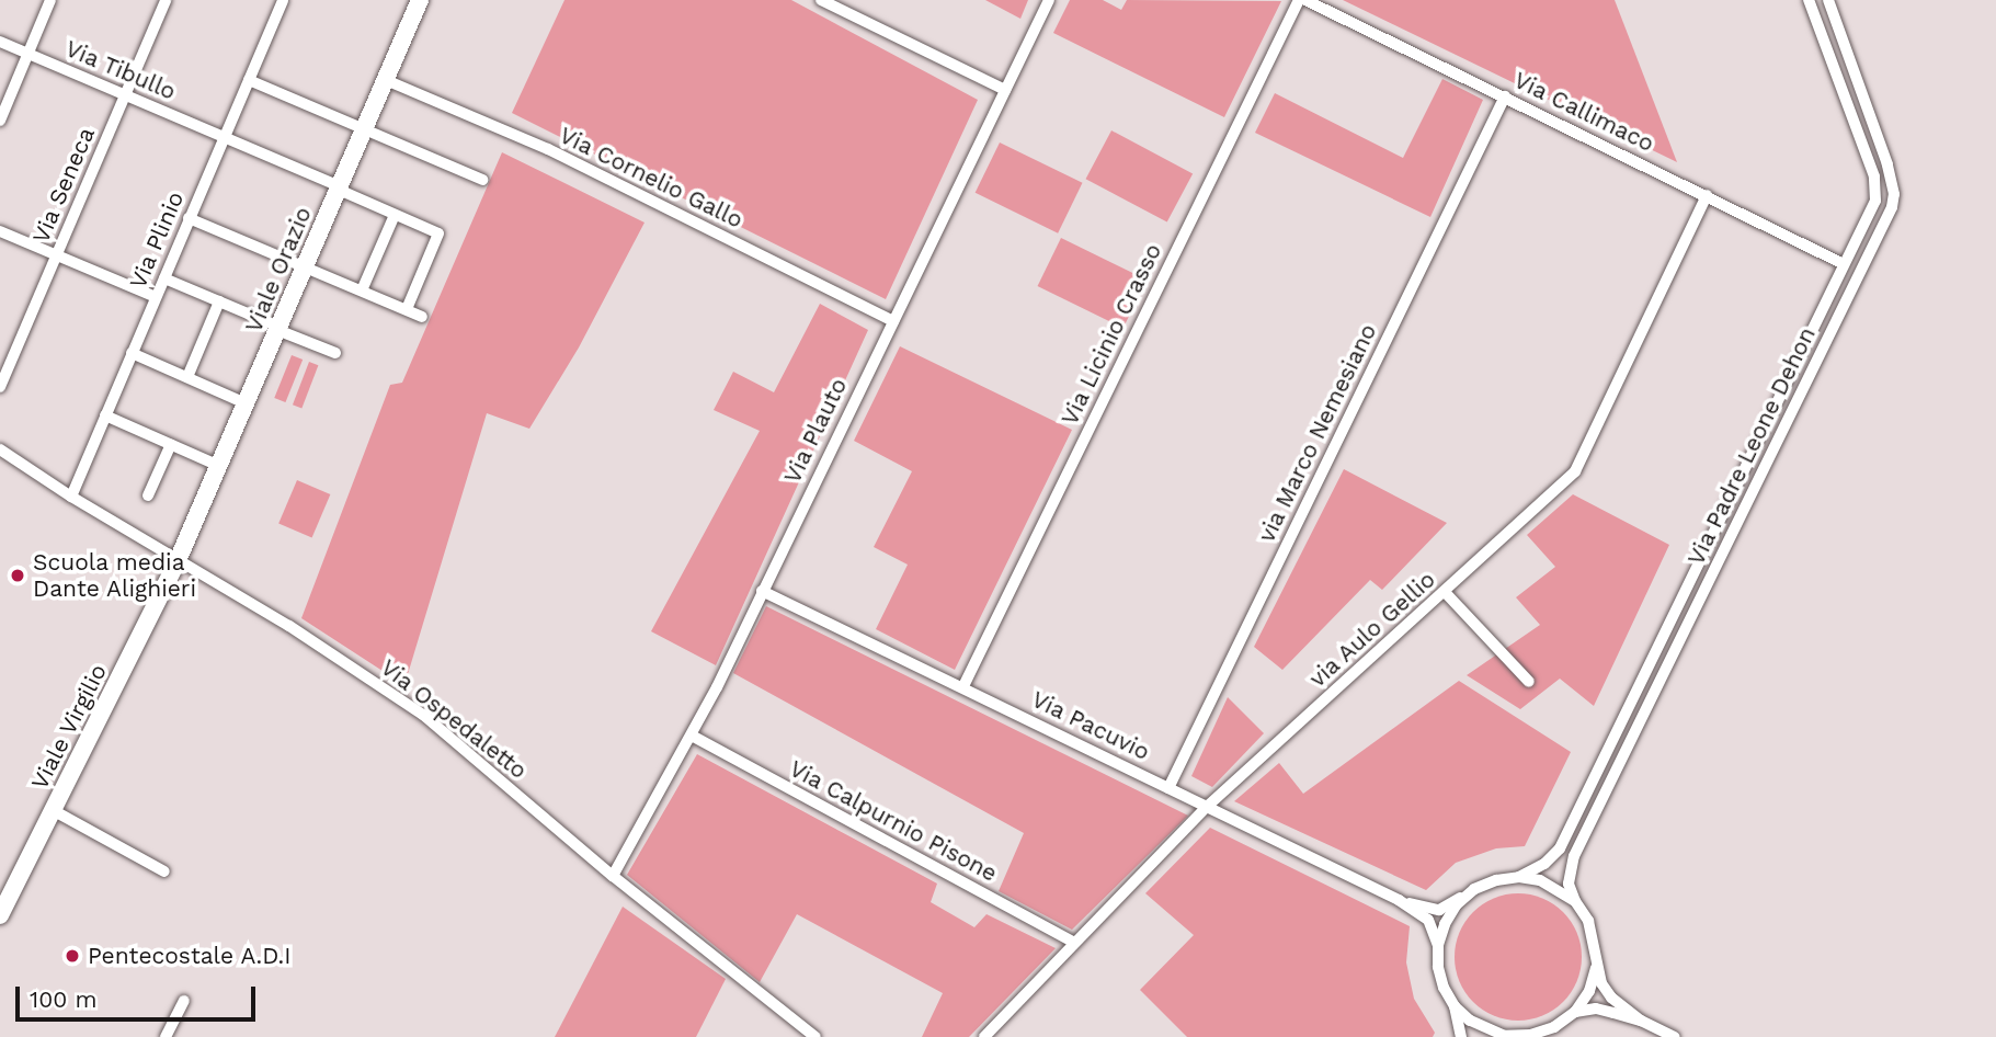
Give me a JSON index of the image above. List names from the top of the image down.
{
  "streets": {
    "street": [
      "Via Tibullo",
      "Via Callimaco",
      "Via Cornelio Gallo",
      "Via Seneca",
      "Via Plinio",
      "Viale Orazio",
      "Via Licinio Crasso",
      "Via Plauto",
      "via Marco Nemesiano",
      "Via Padre Leone Dehon",
      "via Aulo Gellio",
      "Via Ospedaletto",
      "Via Pacuvio",
      "Viale Virgilio",
      "Via Calpurnio Pisone"
    ]
  },
  "crossings": [
    ["Via Tibullo", "Via Seneca"],
    ["Via Tibullo", "Via Plinio"],
    ["Via Tibullo", "Viale Orazio"],
    ["Via Callimaco", "via Marco Nemesiano"],
    ["Via Callimaco", "Via Padre Leone Dehon"],
    ["Via Callimaco", "via Aulo Gellio"],
    ["Via Cornelio Gallo", "Viale Orazio"],
    ["Via Cornelio Gallo", "Via Plauto"],
    ["Via Plinio", "Via Ospedaletto"],
    ["Viale Orazio", "Via Ospedaletto"],
    ["Viale Orazio", "Viale Virgilio"],
    ["Via Licinio Crasso", "Via Pacuvio"],
    ["Via Plauto", "Via Ospedaletto"],
    ["Via Plauto", "Via Pacuvio"],
    ["Via Plauto", "Via Calpurnio Pisone"],
    ["via Marco Nemesiano", "Via Pacuvio"],
    ["Via Padre Leone Dehon", "Via Pacuvio"],
    ["via Aulo Gellio", "Via Pacuvio"],
    ["via Aulo Gellio", "Via Calpurnio Pisone"],
    ["Via Ospedaletto", "Viale Virgilio"]
  ],
  "places": ["Scuola media Dante Alighieri", "Pentecostale A.D.I"],
  "scale_bar": "100 m"
}
